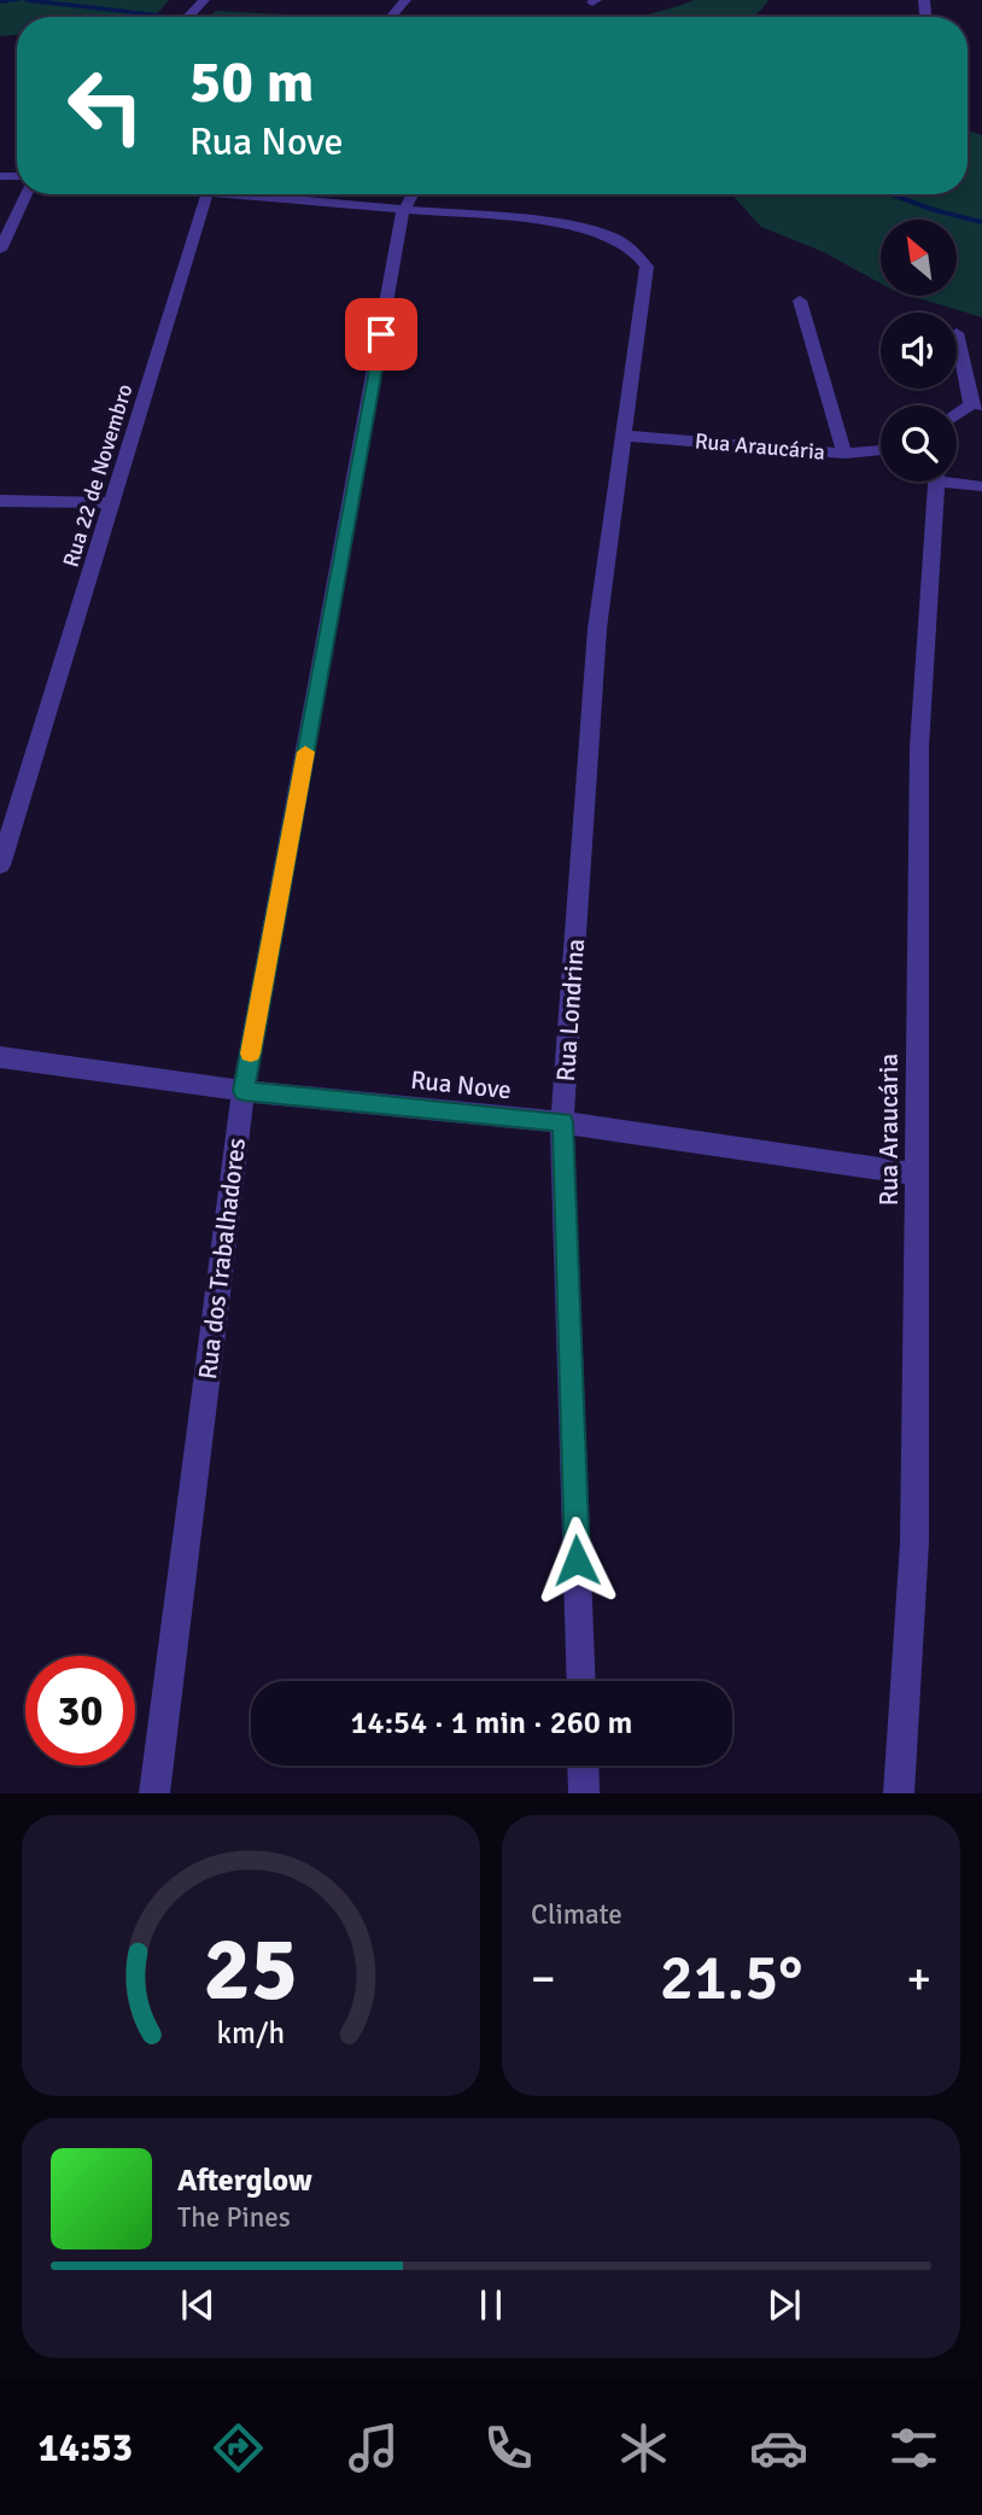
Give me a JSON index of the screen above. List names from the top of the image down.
{
  "streets": {
    "street": [
      "Rua Araucária",
      "Rua 22 de Novembro",
      "Rua Londrina",
      "Rua Nove",
      "Rua dos Trabalhadores"
    ]
  },
  "crossings": [
    ["Rua Araucária", "Rua Londrina"],
    ["Rua Araucária", "Rua Nove"],
    ["Rua Londrina", "Rua Nove"],
    ["Rua Londrina", "Rua dos Trabalhadores"],
    ["Rua Nove", "Rua dos Trabalhadores"]
  ],
  "north": "top left",
  "page": {
    "turn": ["50 m", "Rua Nove"],
    "limit": "30",
    "trip": "14:54 · 1 min · 260 m",
    "tile": "Climate",
    "heat": ["−", "21.5°", "+"],
    "song": ["Afterglow", "The Pines"],
    "tabs": "14:53",
    "gauge": ["25", "km/h"]
  }
}
